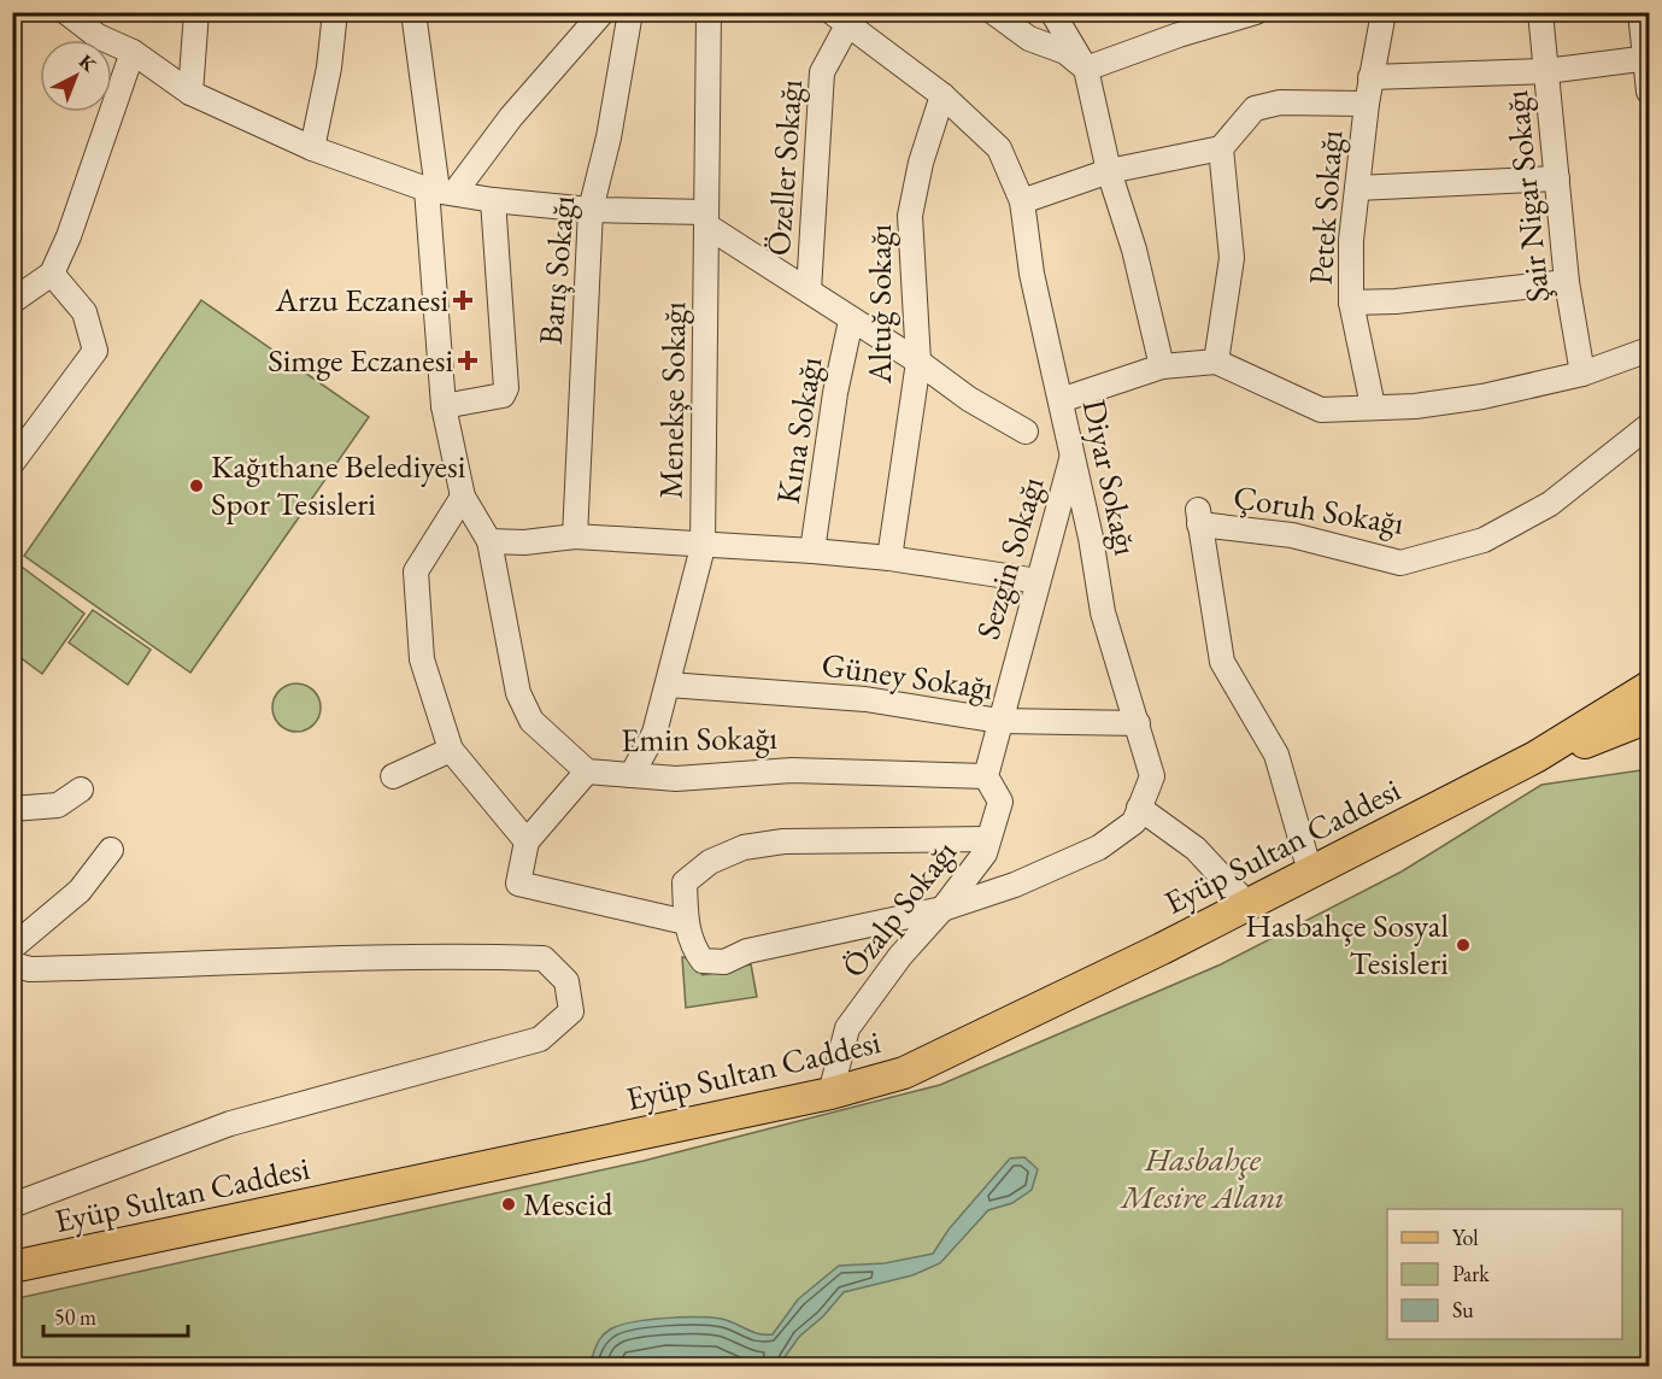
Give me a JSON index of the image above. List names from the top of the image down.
{
  "streets": {
    "main road": ["Eyüp Sultan Caddesi"],
    "street": [
      "Özeller Sokağı",
      "Şair Nigar Sokağı",
      "Petek Sokağı",
      "Barış Sokağı",
      "Altuğ Sokağı",
      "Menekşe Sokağı",
      "Kına Sokağı",
      "Diyar Sokağı",
      "Çoruh Sokağı",
      "Sezgin Sokağı",
      "Güney Sokağı",
      "Emin Sokağı",
      "Özalp Sokağı"
    ]
  },
  "crossings": [
    ["Özeller Sokağı", "Diyar Sokağı"],
    ["Altuğ Sokağı", "Diyar Sokağı"],
    ["Menekşe Sokağı", "Güney Sokağı"],
    ["Menekşe Sokağı", "Emin Sokağı"],
    ["Diyar Sokağı", "Sezgin Sokağı"],
    ["Diyar Sokağı", "Güney Sokağı"],
    ["Diyar Sokağı", "Özalp Sokağı"],
    ["Çoruh Sokağı", "Eyüp Sultan Caddesi"],
    ["Sezgin Sokağı", "Güney Sokağı"],
    ["Emin Sokağı", "Özalp Sokağı"],
    ["Eyüp Sultan Caddesi", "Özalp Sokağı"]
  ],
  "parks": ["Hasbahçe Mesire Alanı"],
  "places": {
    "health": ["Arzu Eczanesi", "Simge Eczanesi"],
    "other": ["Kağıthane Belediyesi Spor Tesisleri", "Hasbahçe Sosyal Tesisleri", "Mescid"]
  },
  "legend": ["Yol", "Park", "Su"],
  "scale_bar": "50 m",
  "north": "top right"
}
